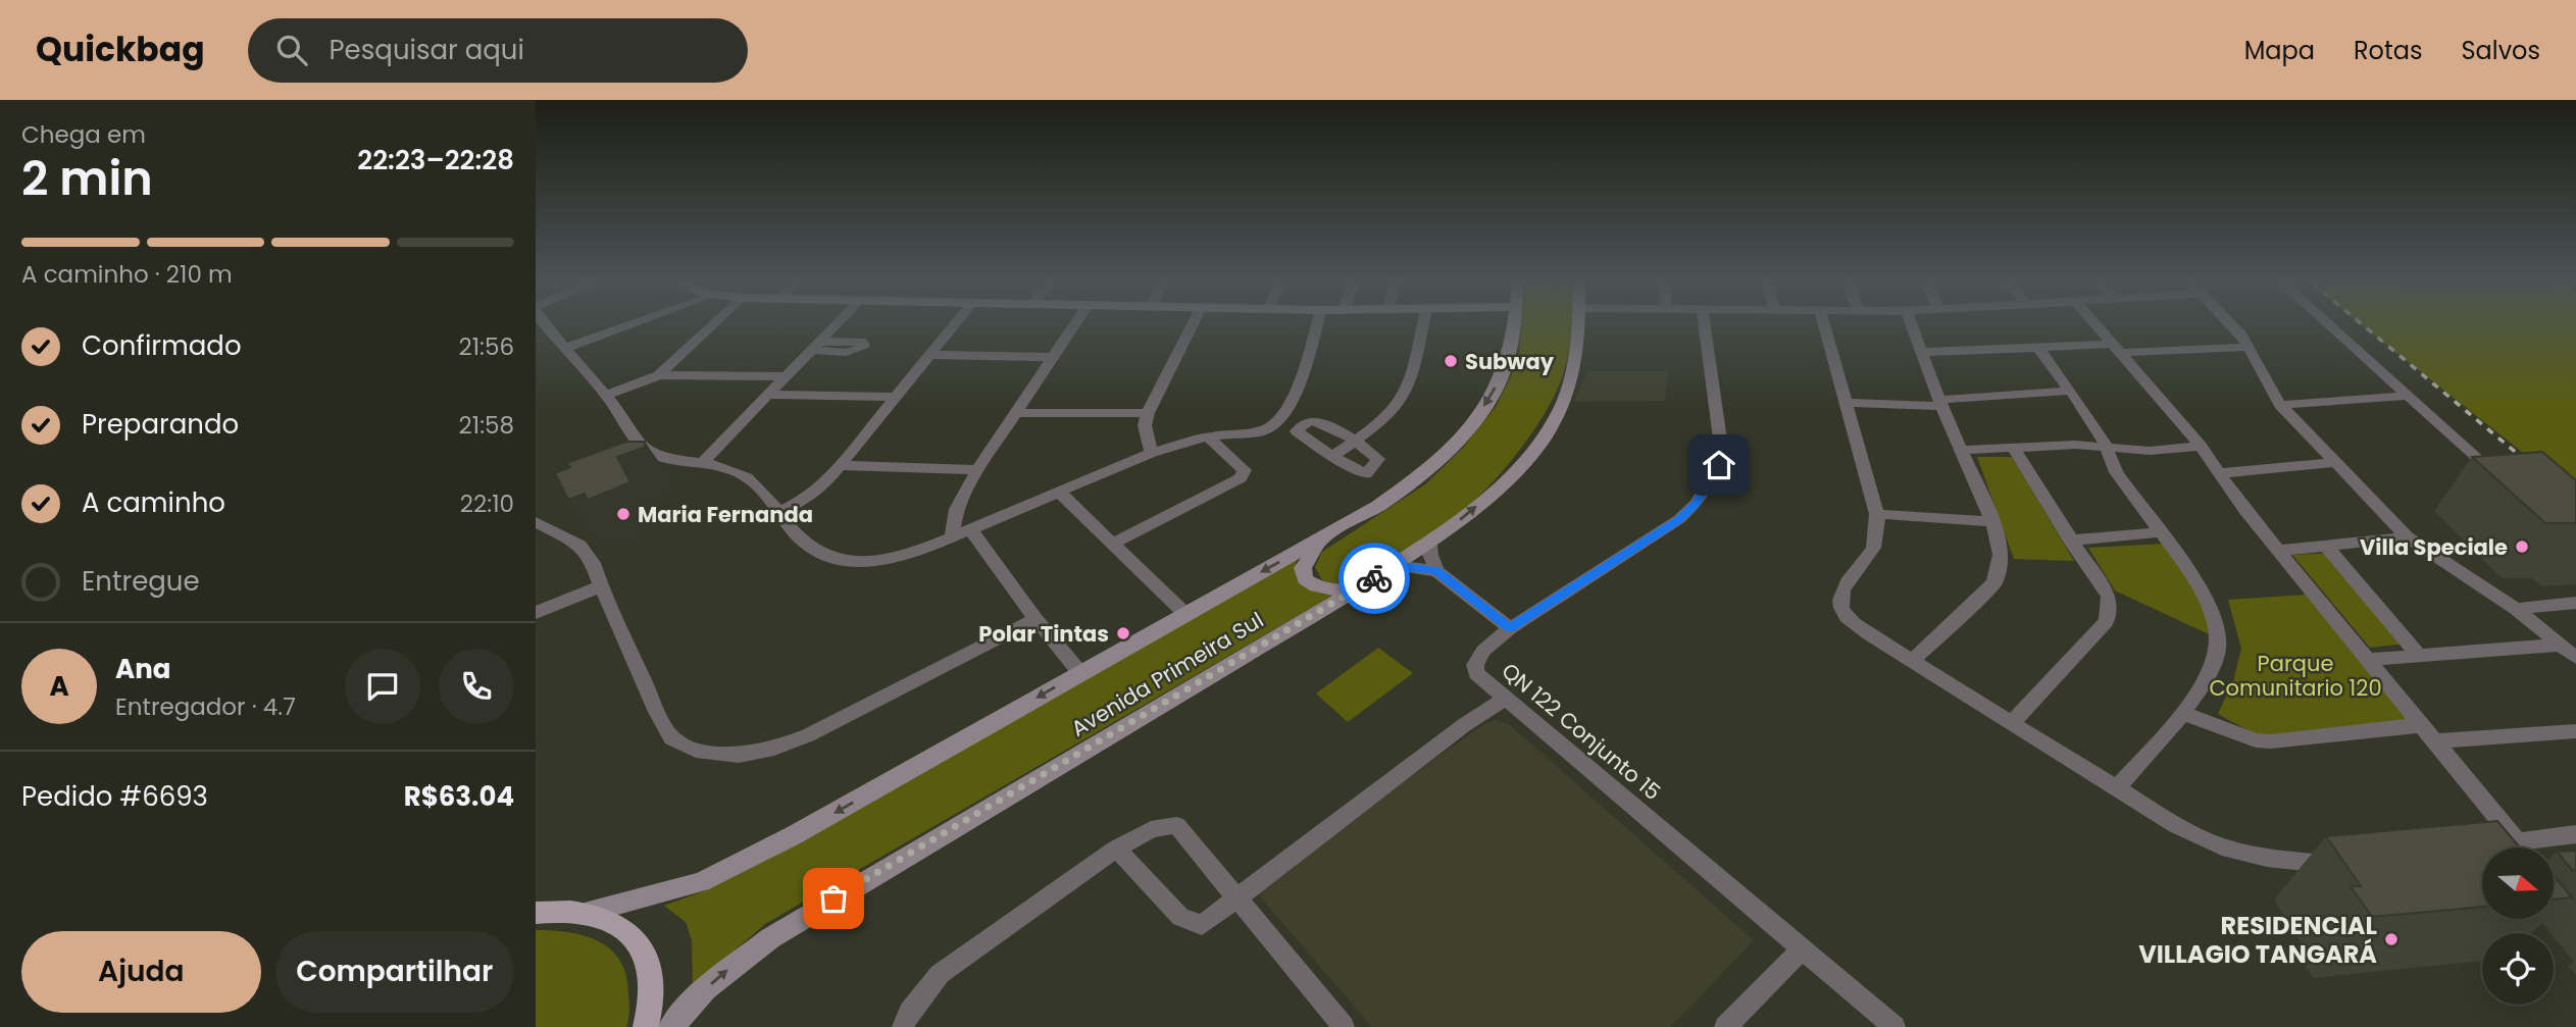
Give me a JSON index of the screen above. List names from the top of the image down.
{
  "streets": {
    "main road": ["Avenida Primeira Sul"],
    "street": ["QN 122 Conjunto 15"]
  },
  "parks": ["Parque Comunitario 120"],
  "places": [
    "Subway",
    "Maria Fernanda",
    "Villa Speciale",
    "Polar Tintas",
    "RESIDENCIAL VILLAGIO TANGARÁ"
  ],
  "north": "right",
  "page": {
    "header": "Quickbag",
    "search": "Pesquisar aqui",
    "nav": ["Mapa", "Rotas", "Salvos"],
    "heading": ["2 min", "Chega em", "22:23–22:28"],
    "panel": [
      "Ana",
      "Entregador · 4.7",
      "Pedido #6693",
      "R$63.04"
    ],
    "bar": "A caminho · 210 m",
    "list": [
      ["Confirmado", "21:56"],
      ["Preparando", "21:58"],
      ["A caminho", "22:10"],
      "Entregue"
    ],
    "round": "A",
    "buttons": ["Ajuda", "Compartilhar"]
  }
}
